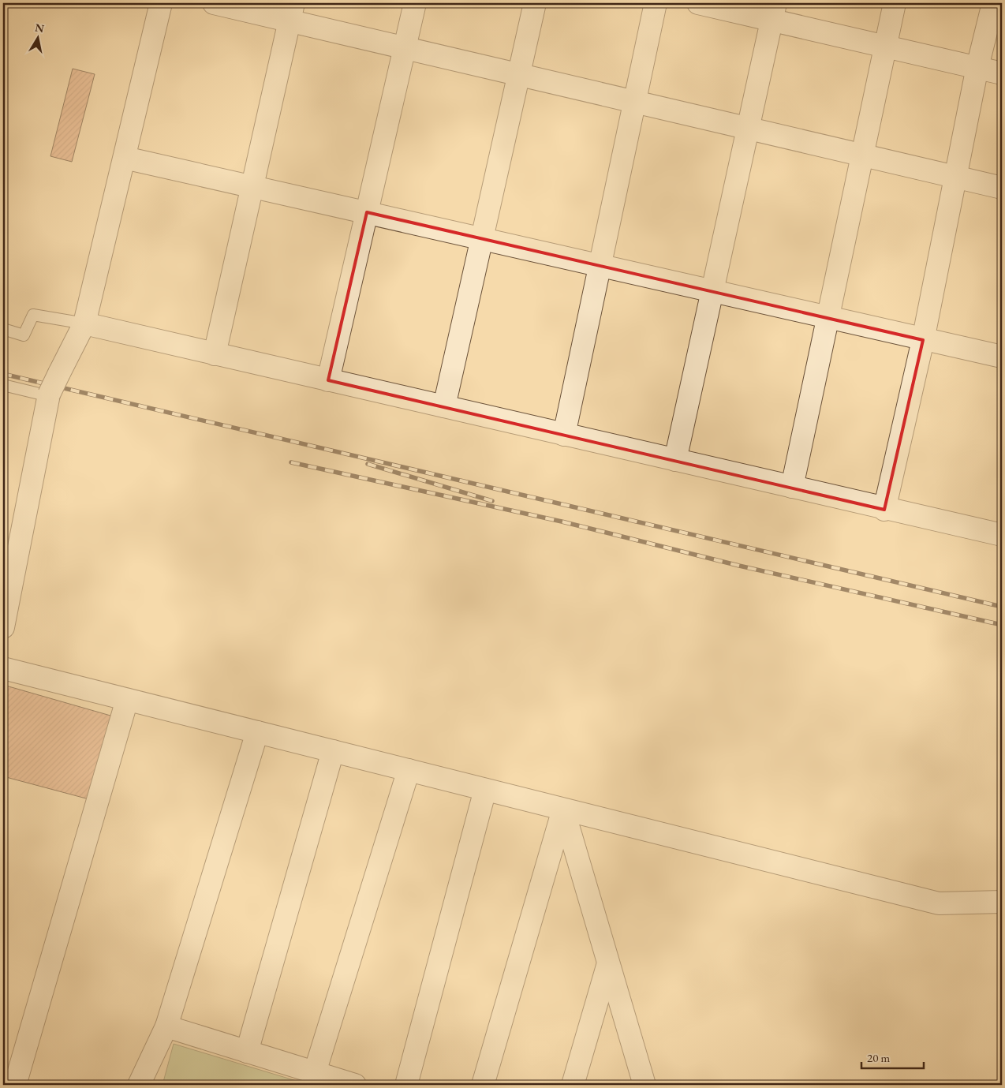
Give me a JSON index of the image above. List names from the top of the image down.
{
  "scale_bar": "20 m",
  "north": "top"
}
